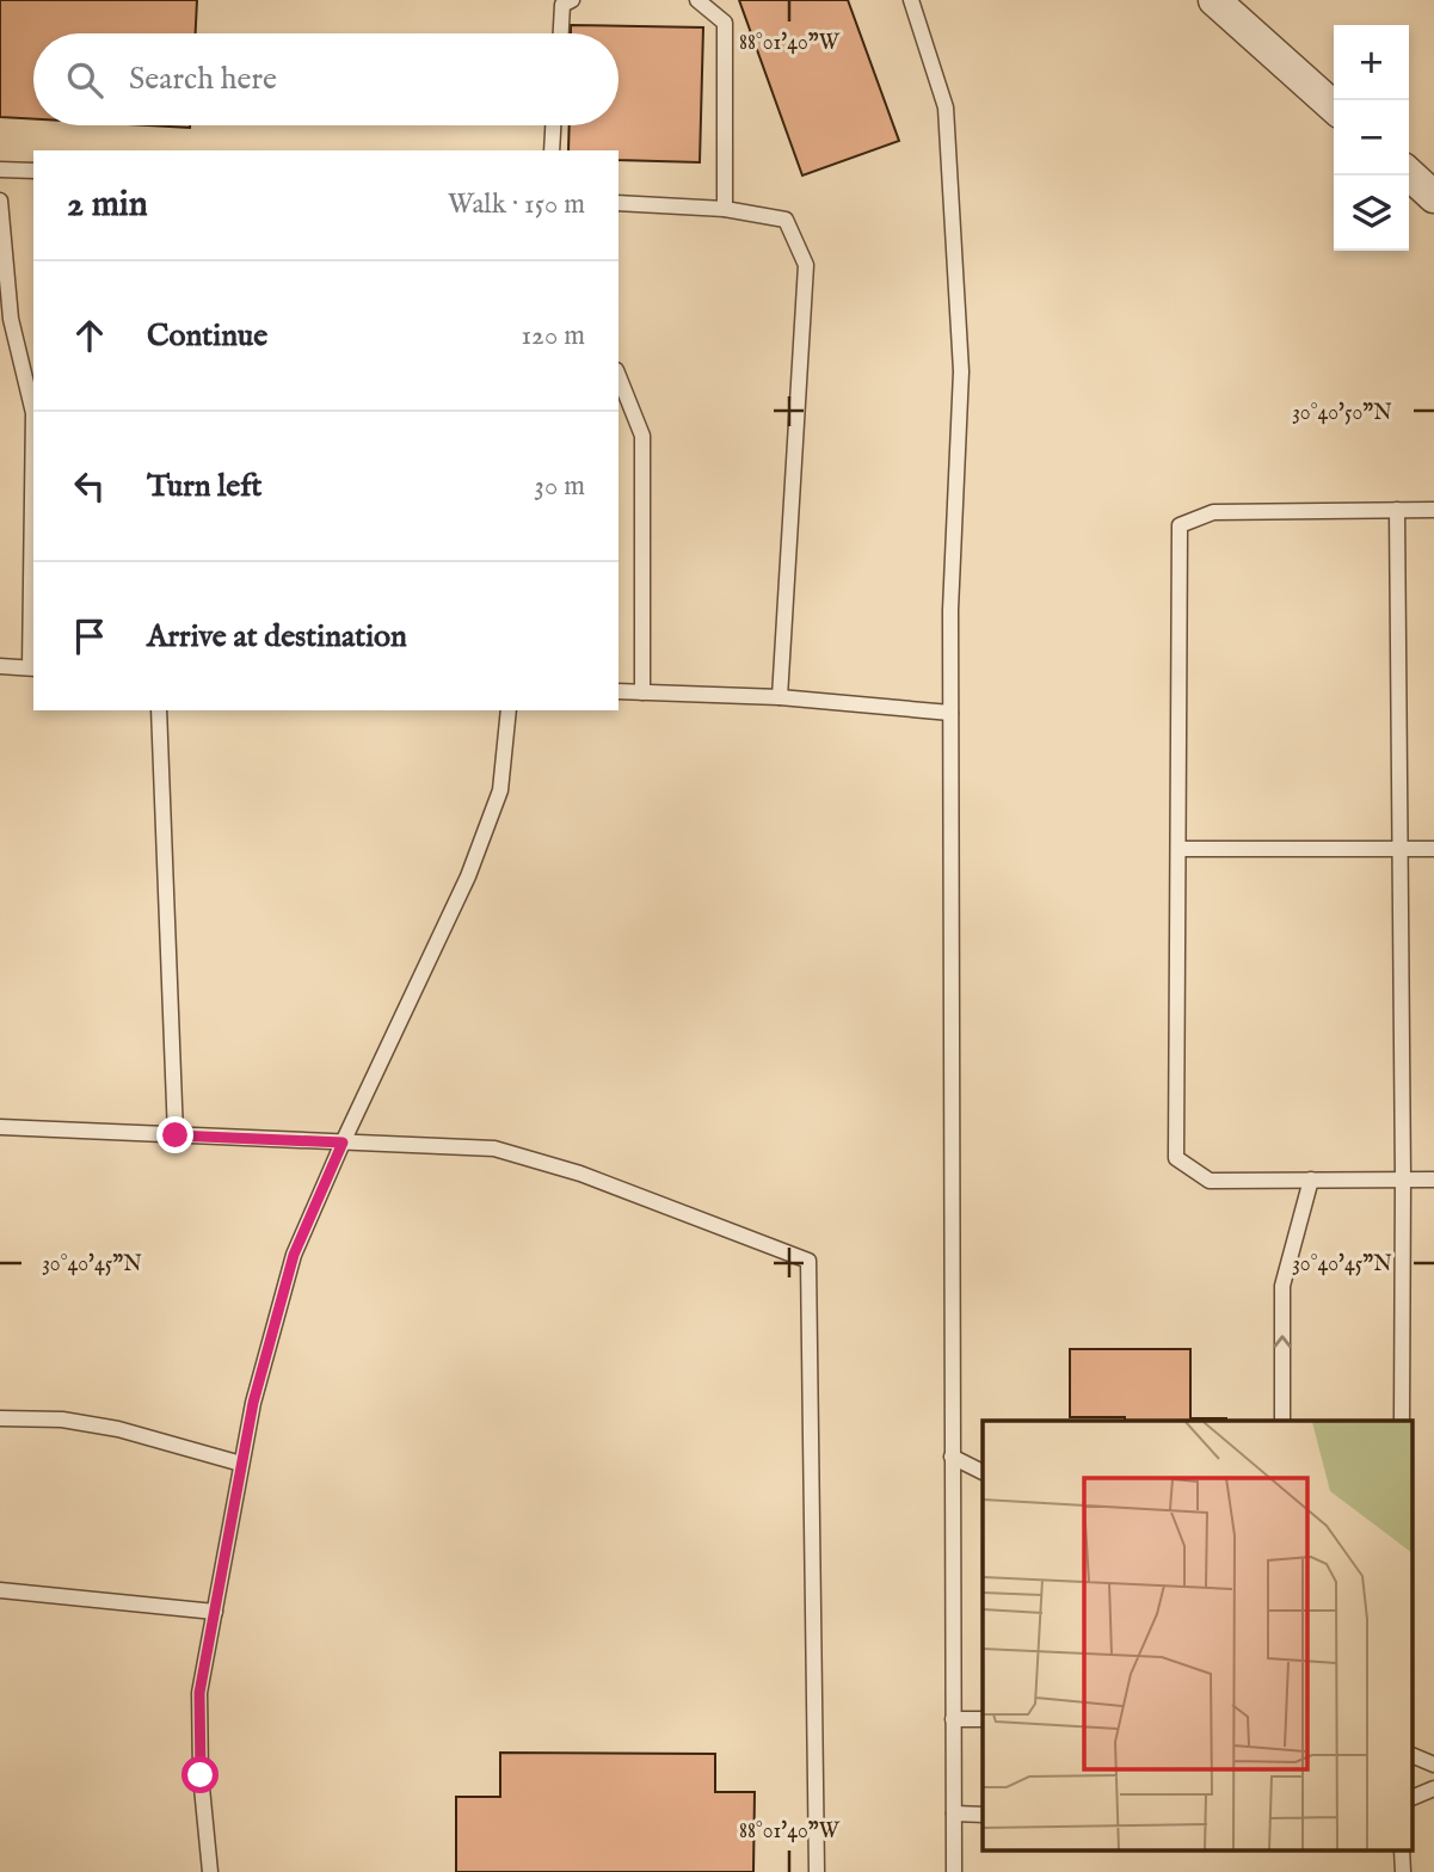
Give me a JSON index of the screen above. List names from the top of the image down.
{
  "page": {
    "map_buttons": ["+", "−"],
    "search": "Search here",
    "heading": ["2 min", "Walk · 150 m"],
    "list": [
      ["Continue", "120 m"],
      ["Turn left", "30 m"],
      "Arrive at destination"
    ]
  },
  "coordinates": ["88°01'40\"W", "30°40'50\"N", "30°40'45\"N"]
}
